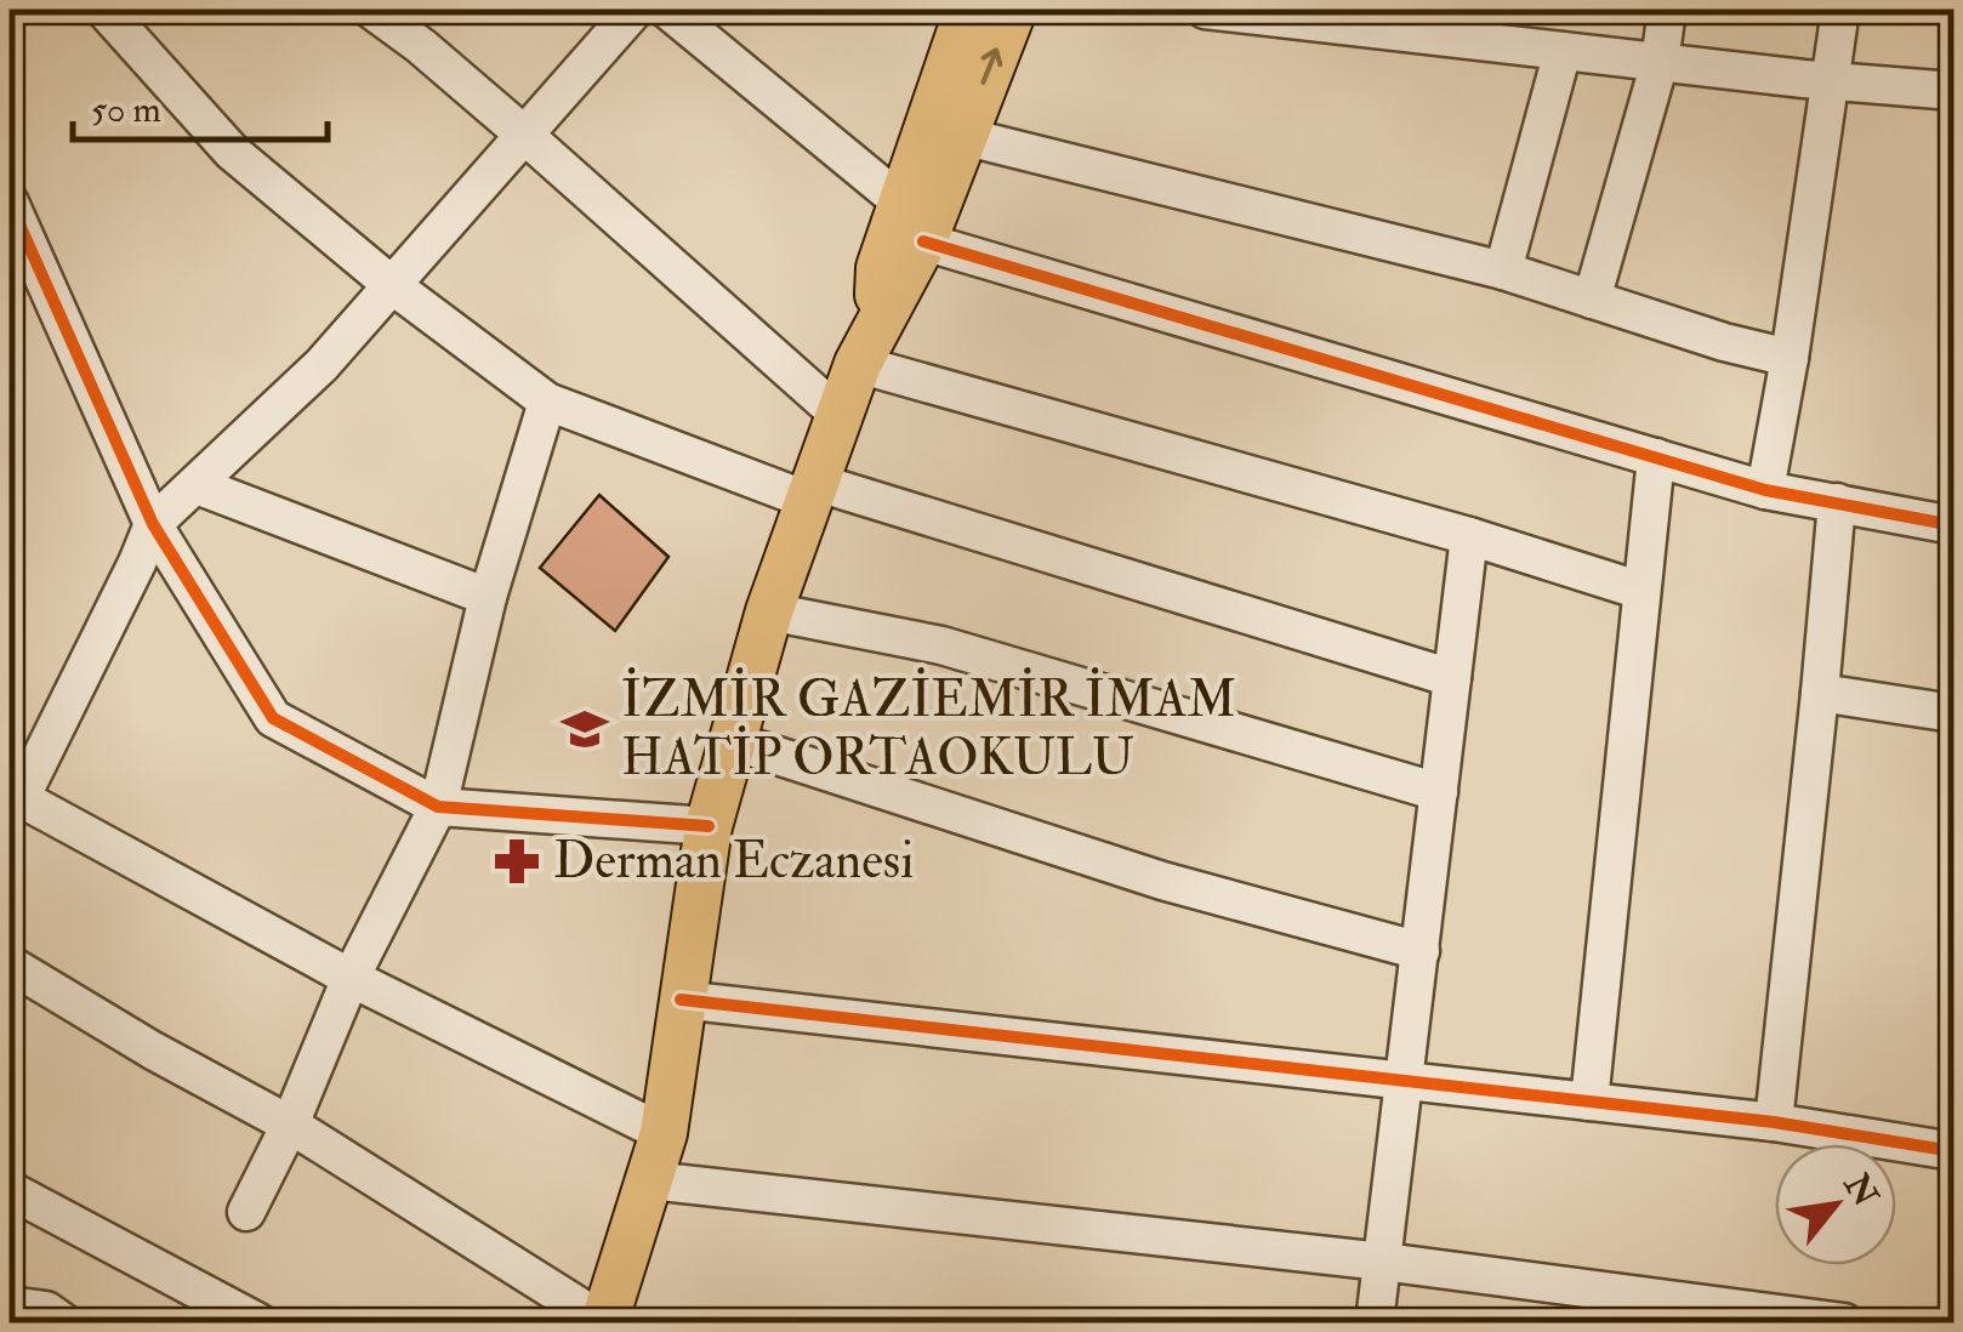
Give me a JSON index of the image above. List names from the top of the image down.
{
  "places": {
    "school or university": ["İZMİR GAZİEMİR İMAM HATİP ORTAOKULU"],
    "pharmacy": ["Derman Eczanesi"]
  },
  "scale_bar": "50 m",
  "north": "top right"
}
